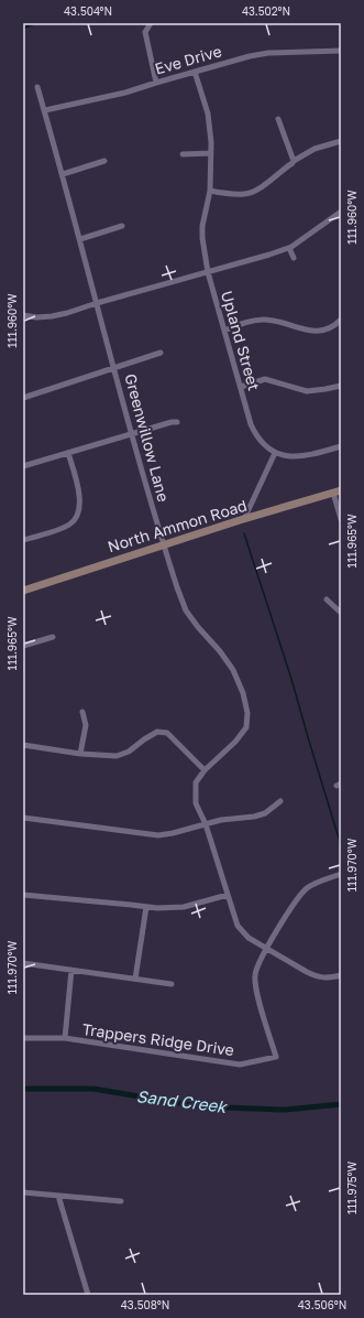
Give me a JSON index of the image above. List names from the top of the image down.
{
  "streets": {
    "main road": ["North Ammon Road"],
    "street": [
      "Eve Drive",
      "Upland Street",
      "Greenwillow Lane",
      "Trappers Ridge Drive"
    ]
  },
  "crossings": [
    ["Eve Drive", "Upland Street"],
    ["Eve Drive", "Greenwillow Lane"],
    ["Greenwillow Lane", "North Ammon Road"],
    ["Greenwillow Lane", "Trappers Ridge Drive"]
  ],
  "water": ["Sand Creek"],
  "coordinates": [
    "43.504°N",
    "43.502°N",
    "111.960°W",
    "111.965°W",
    "111.970°W",
    "111.975°W",
    "43.508°N",
    "43.506°N"
  ]
}
